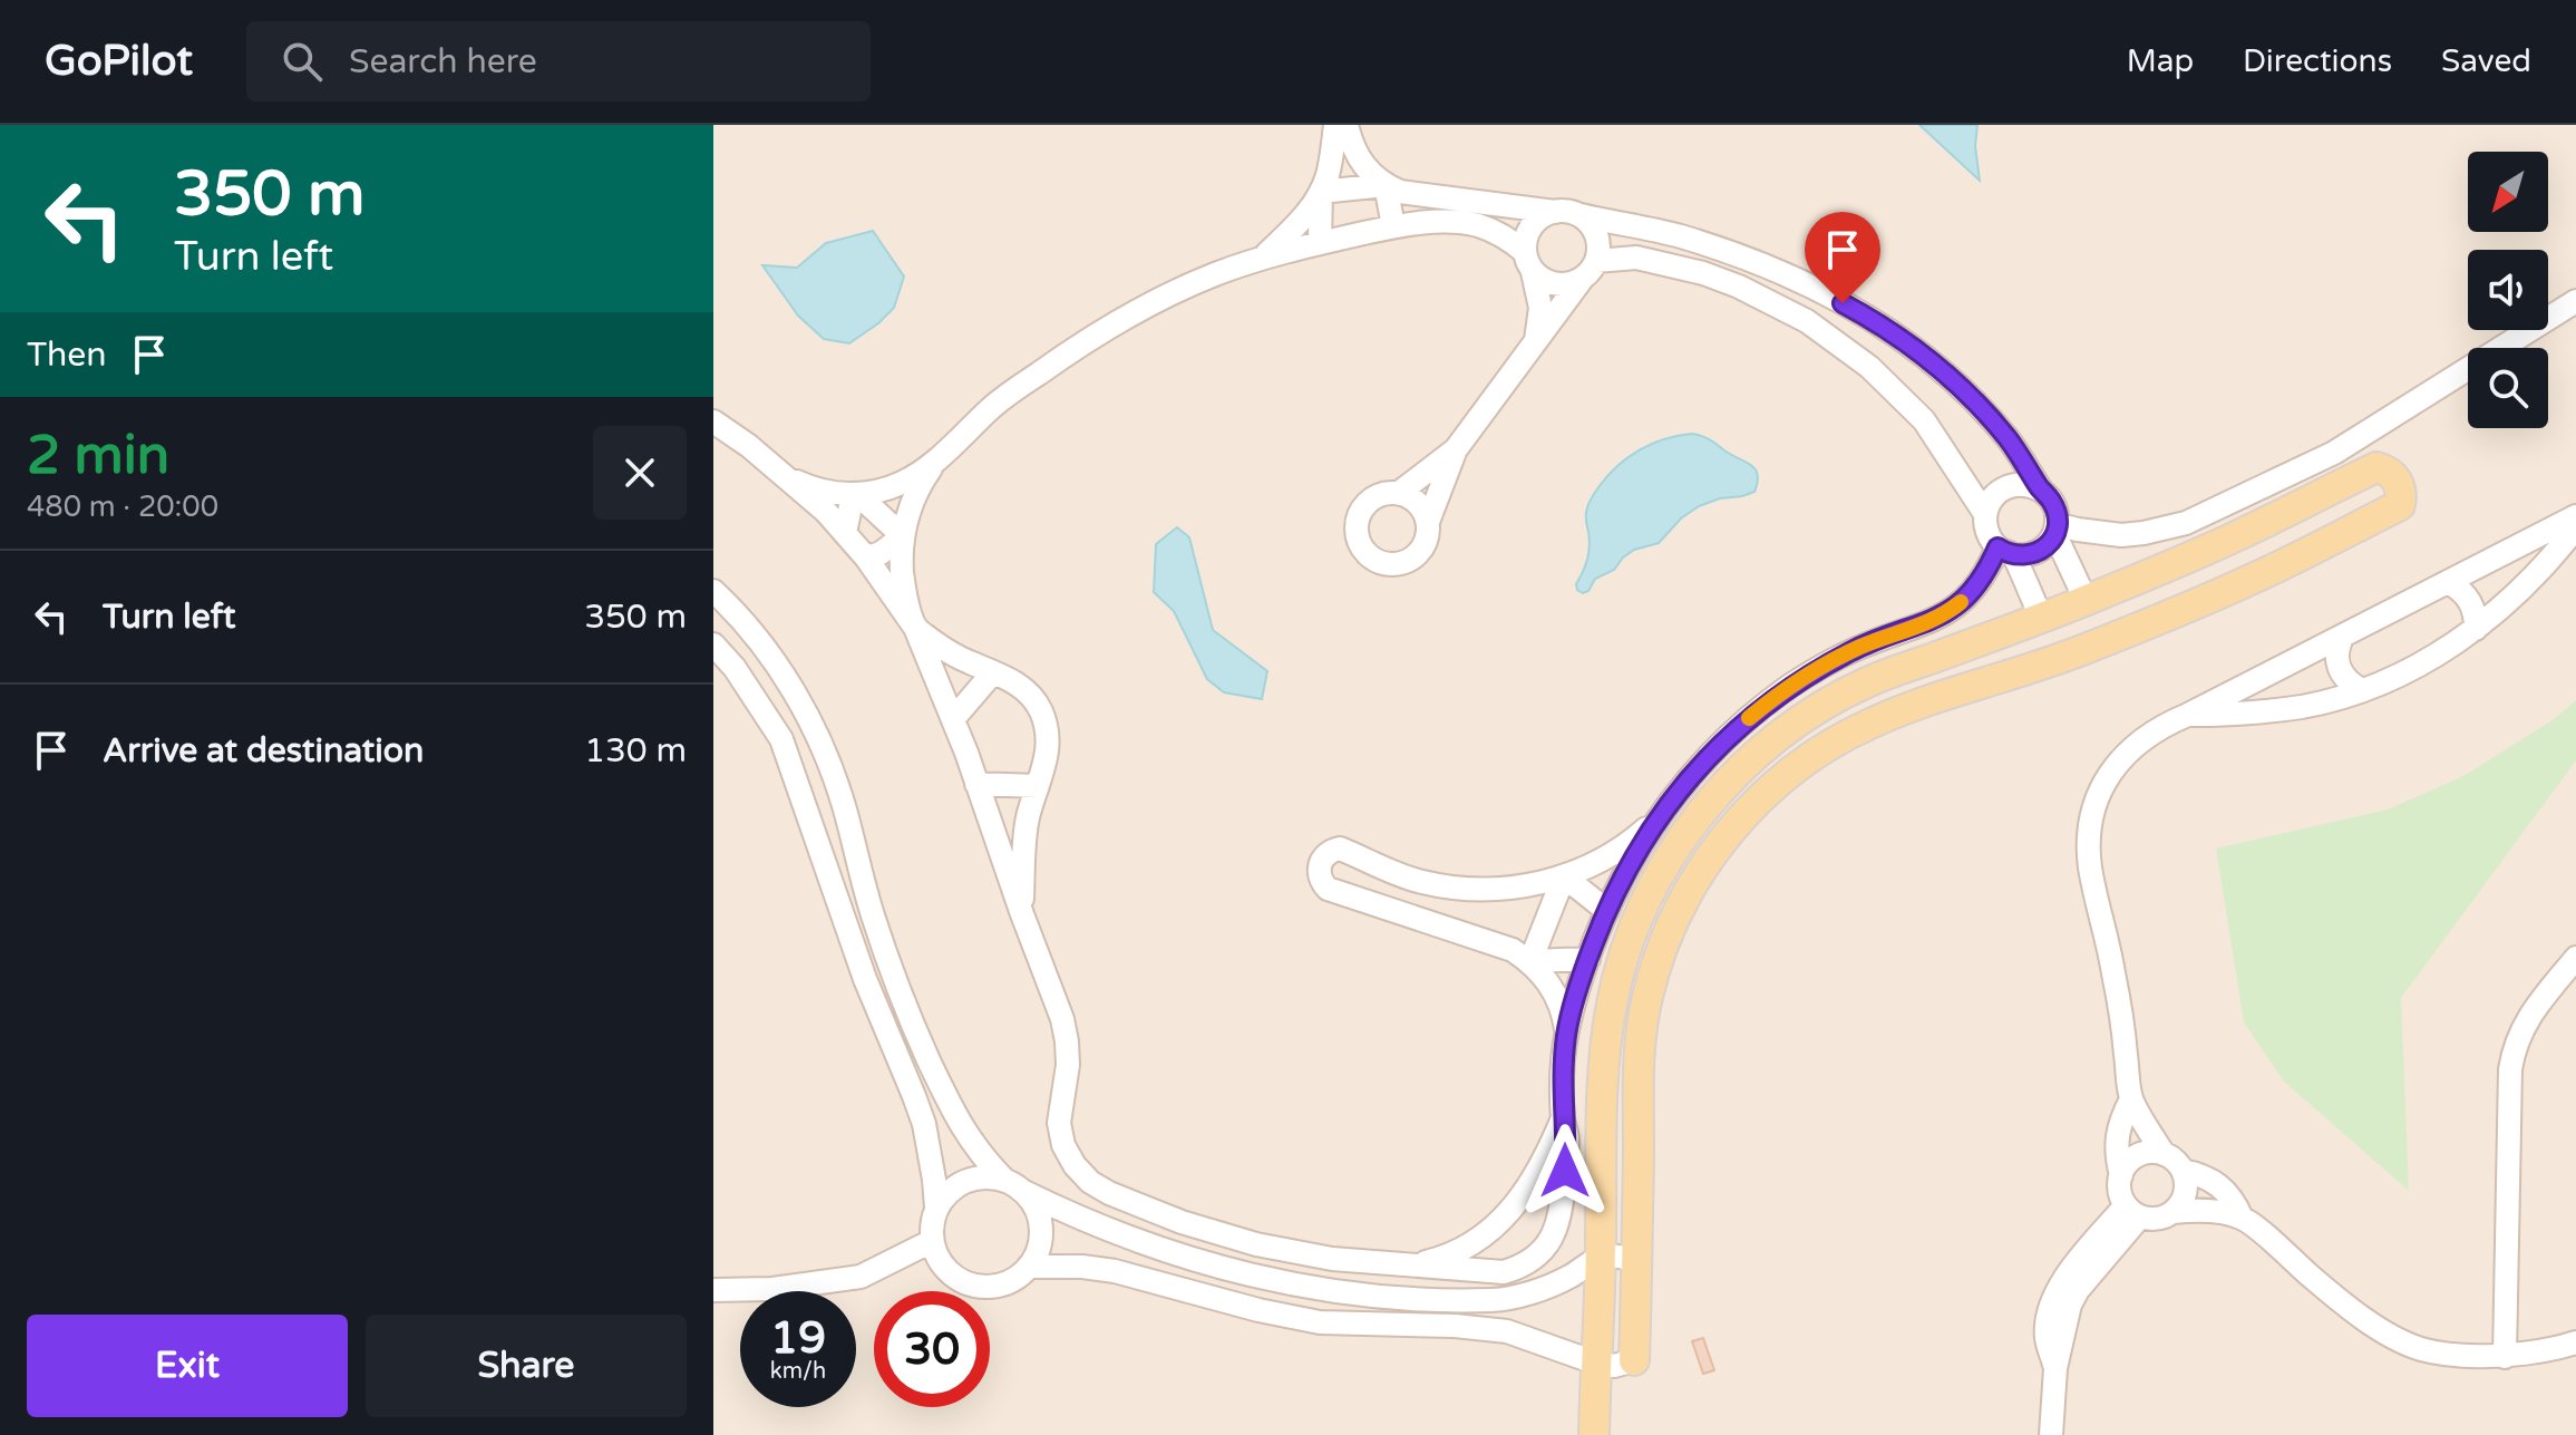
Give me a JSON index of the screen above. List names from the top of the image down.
{
  "north": "bottom left",
  "page": {
    "header": "GoPilot",
    "search": "Search here",
    "nav": ["Map", "Directions", "Saved"],
    "turn": ["350 m", "Turn left"],
    "then": "Then",
    "heading": ["2 min", "480 m · 20:00"],
    "list": [
      {
        "name": "Turn left",
        "value": "350 m"
      },
      {
        "name": "Arrive at destination",
        "value": "130 m"
      }
    ],
    "speed": "19 km/h",
    "limit": "30",
    "buttons": ["Exit", "Share"]
  }
}
